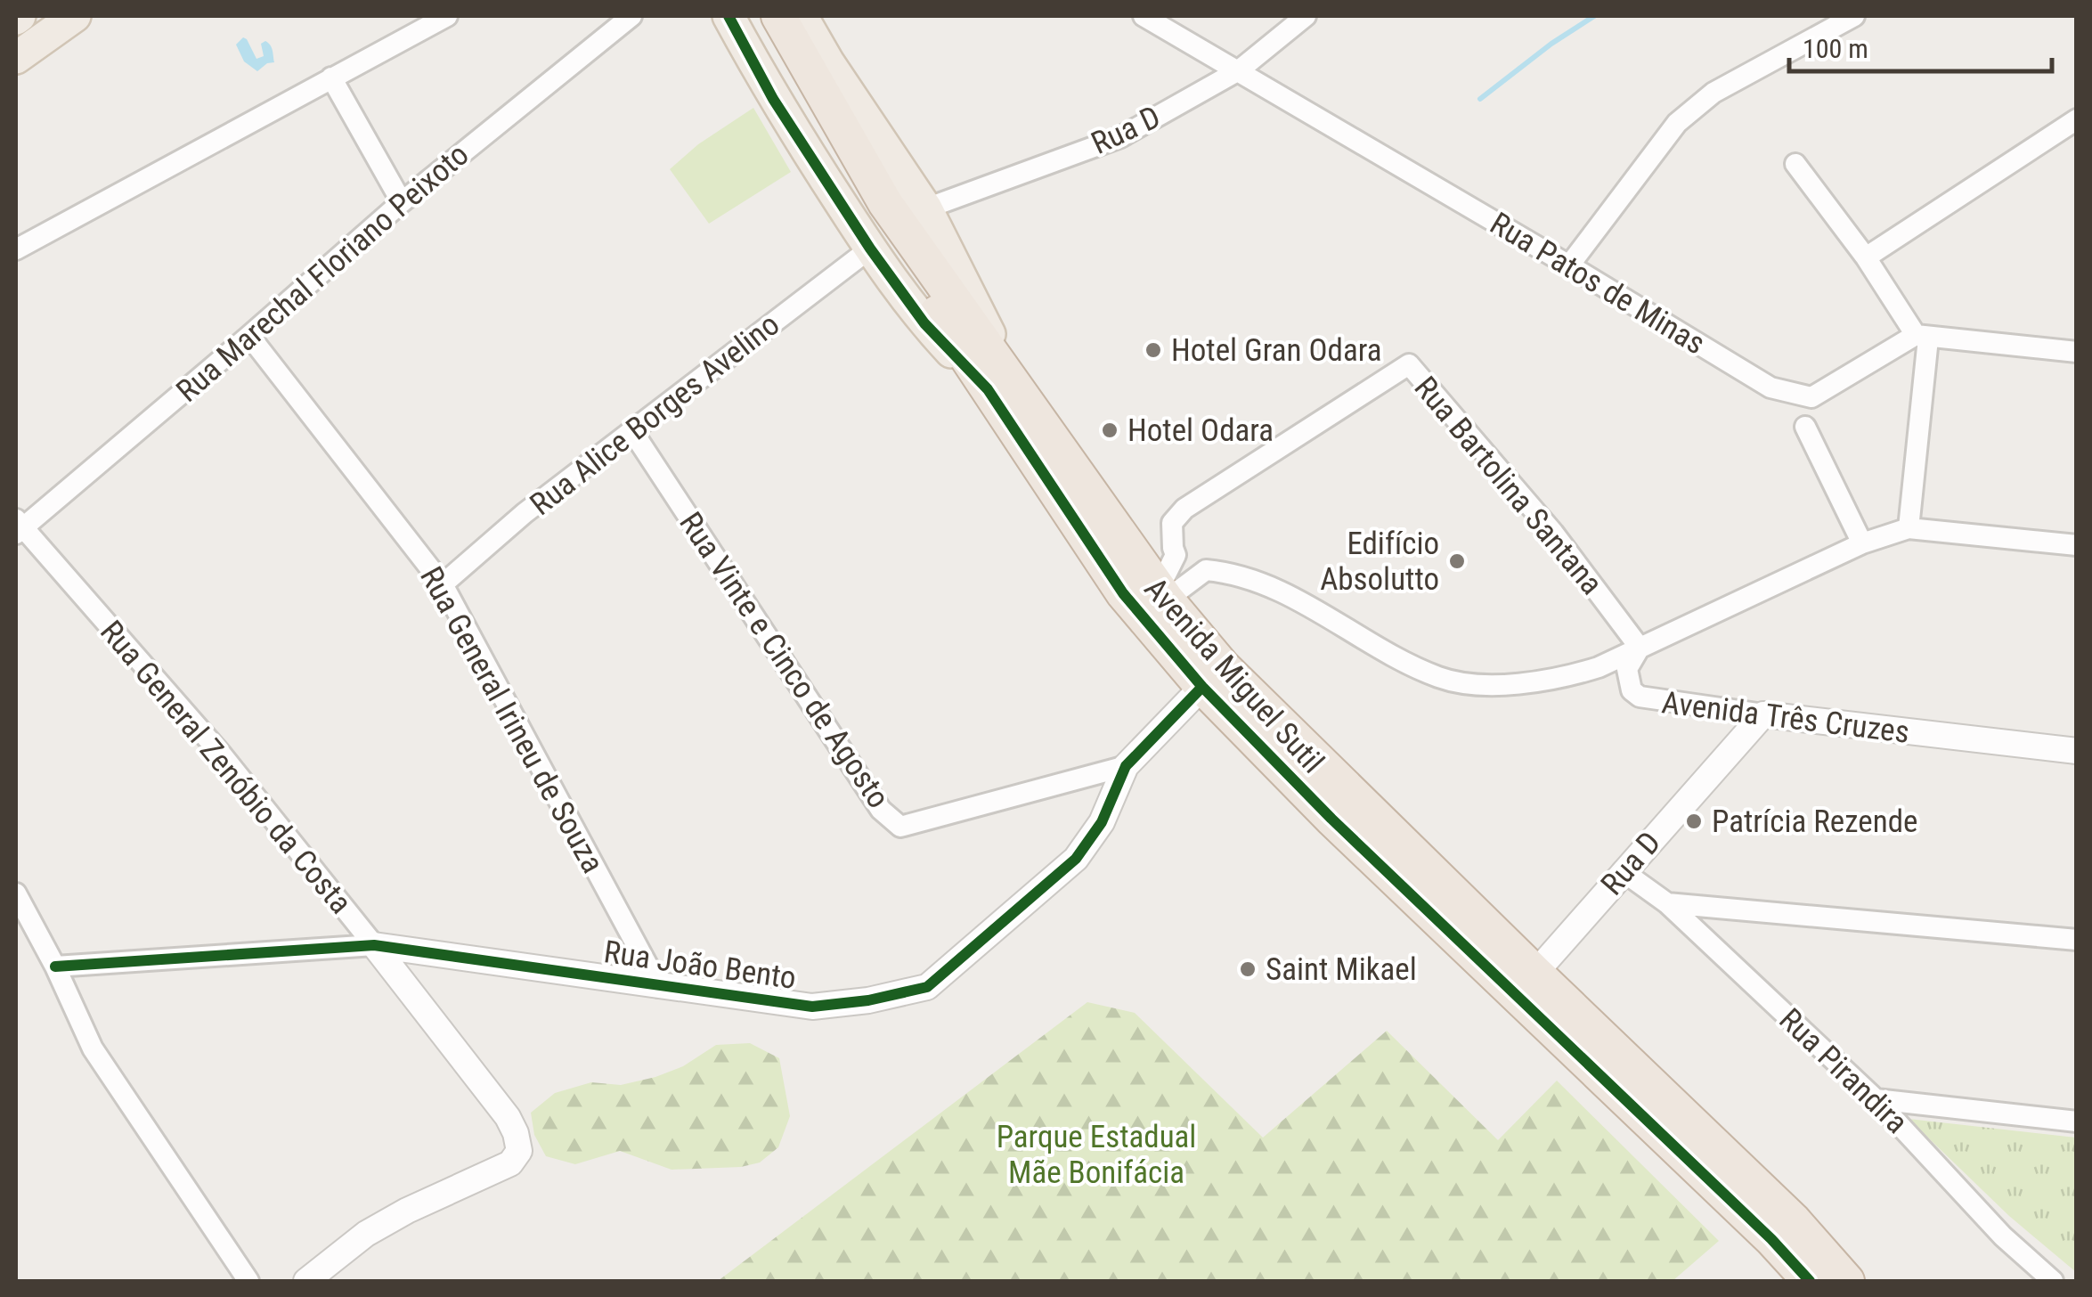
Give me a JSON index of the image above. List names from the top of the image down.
{
  "streets": {
    "highway": ["Avenida Miguel Sutil"],
    "street": [
      "Rua D",
      "Rua Marechal Floriano Peixoto",
      "Rua Patos de Minas",
      "Rua Alice Borges Avelino",
      "Rua Bartolina Santana",
      "Rua Vinte e Cinco de Agosto",
      "Avenida Três Cruzes",
      "Rua General Irineu de Souza",
      "Rua General Zenóbio da Costa",
      "Rua João Bento",
      "Rua Pirandira"
    ]
  },
  "crossings": [
    ["Rua D", "Rua Patos de Minas"],
    ["Rua D", "Avenida Miguel Sutil"],
    ["Rua D", "Avenida Três Cruzes"],
    ["Rua D", "Rua Pirandira"],
    ["Rua Marechal Floriano Peixoto", "Rua General Irineu de Souza"],
    ["Rua Marechal Floriano Peixoto", "Rua General Zenóbio da Costa"],
    ["Rua Alice Borges Avelino", "Rua Vinte e Cinco de Agosto"],
    ["Rua Alice Borges Avelino", "Avenida Miguel Sutil"],
    ["Rua Alice Borges Avelino", "Rua General Irineu de Souza"],
    ["Rua Bartolina Santana", "Avenida Miguel Sutil"],
    ["Rua Bartolina Santana", "Avenida Três Cruzes"],
    ["Rua Vinte e Cinco de Agosto", "Rua João Bento"],
    ["Avenida Miguel Sutil", "Rua João Bento"],
    ["Rua General Irineu de Souza", "Rua João Bento"],
    ["Rua General Zenóbio da Costa", "Rua João Bento"]
  ],
  "parks": ["Parque Estadual Mãe Bonifácia"],
  "places": [
    "Hotel Gran Odara",
    "Hotel Odara",
    "Edifício Absolutto",
    "Patrícia Rezende",
    "Saint Mikael"
  ],
  "scale_bar": "100 m"
}
